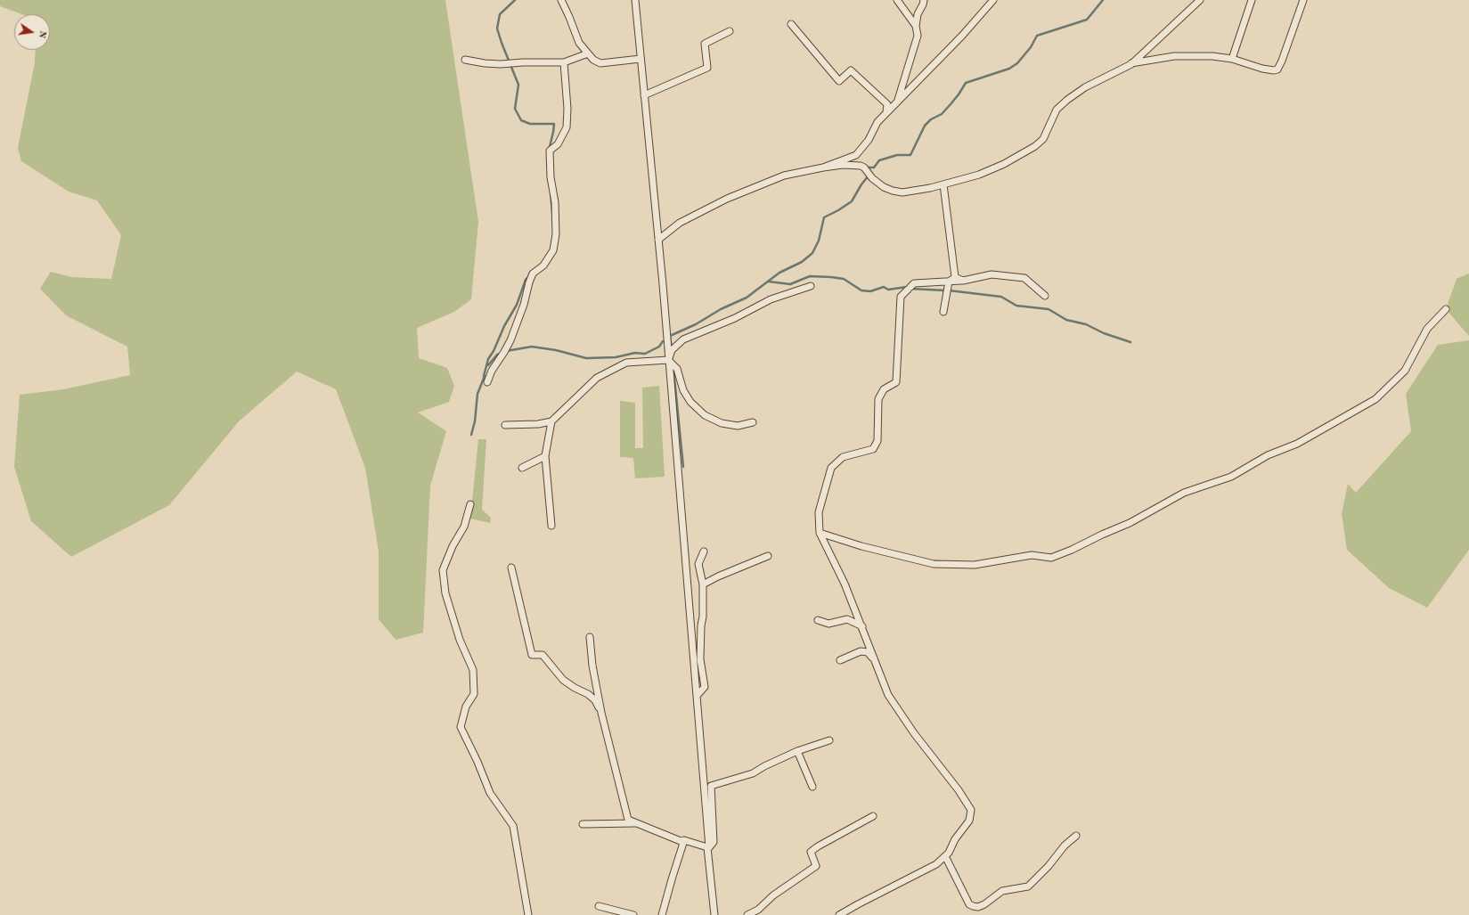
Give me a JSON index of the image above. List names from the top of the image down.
{
  "north": "right"
}
